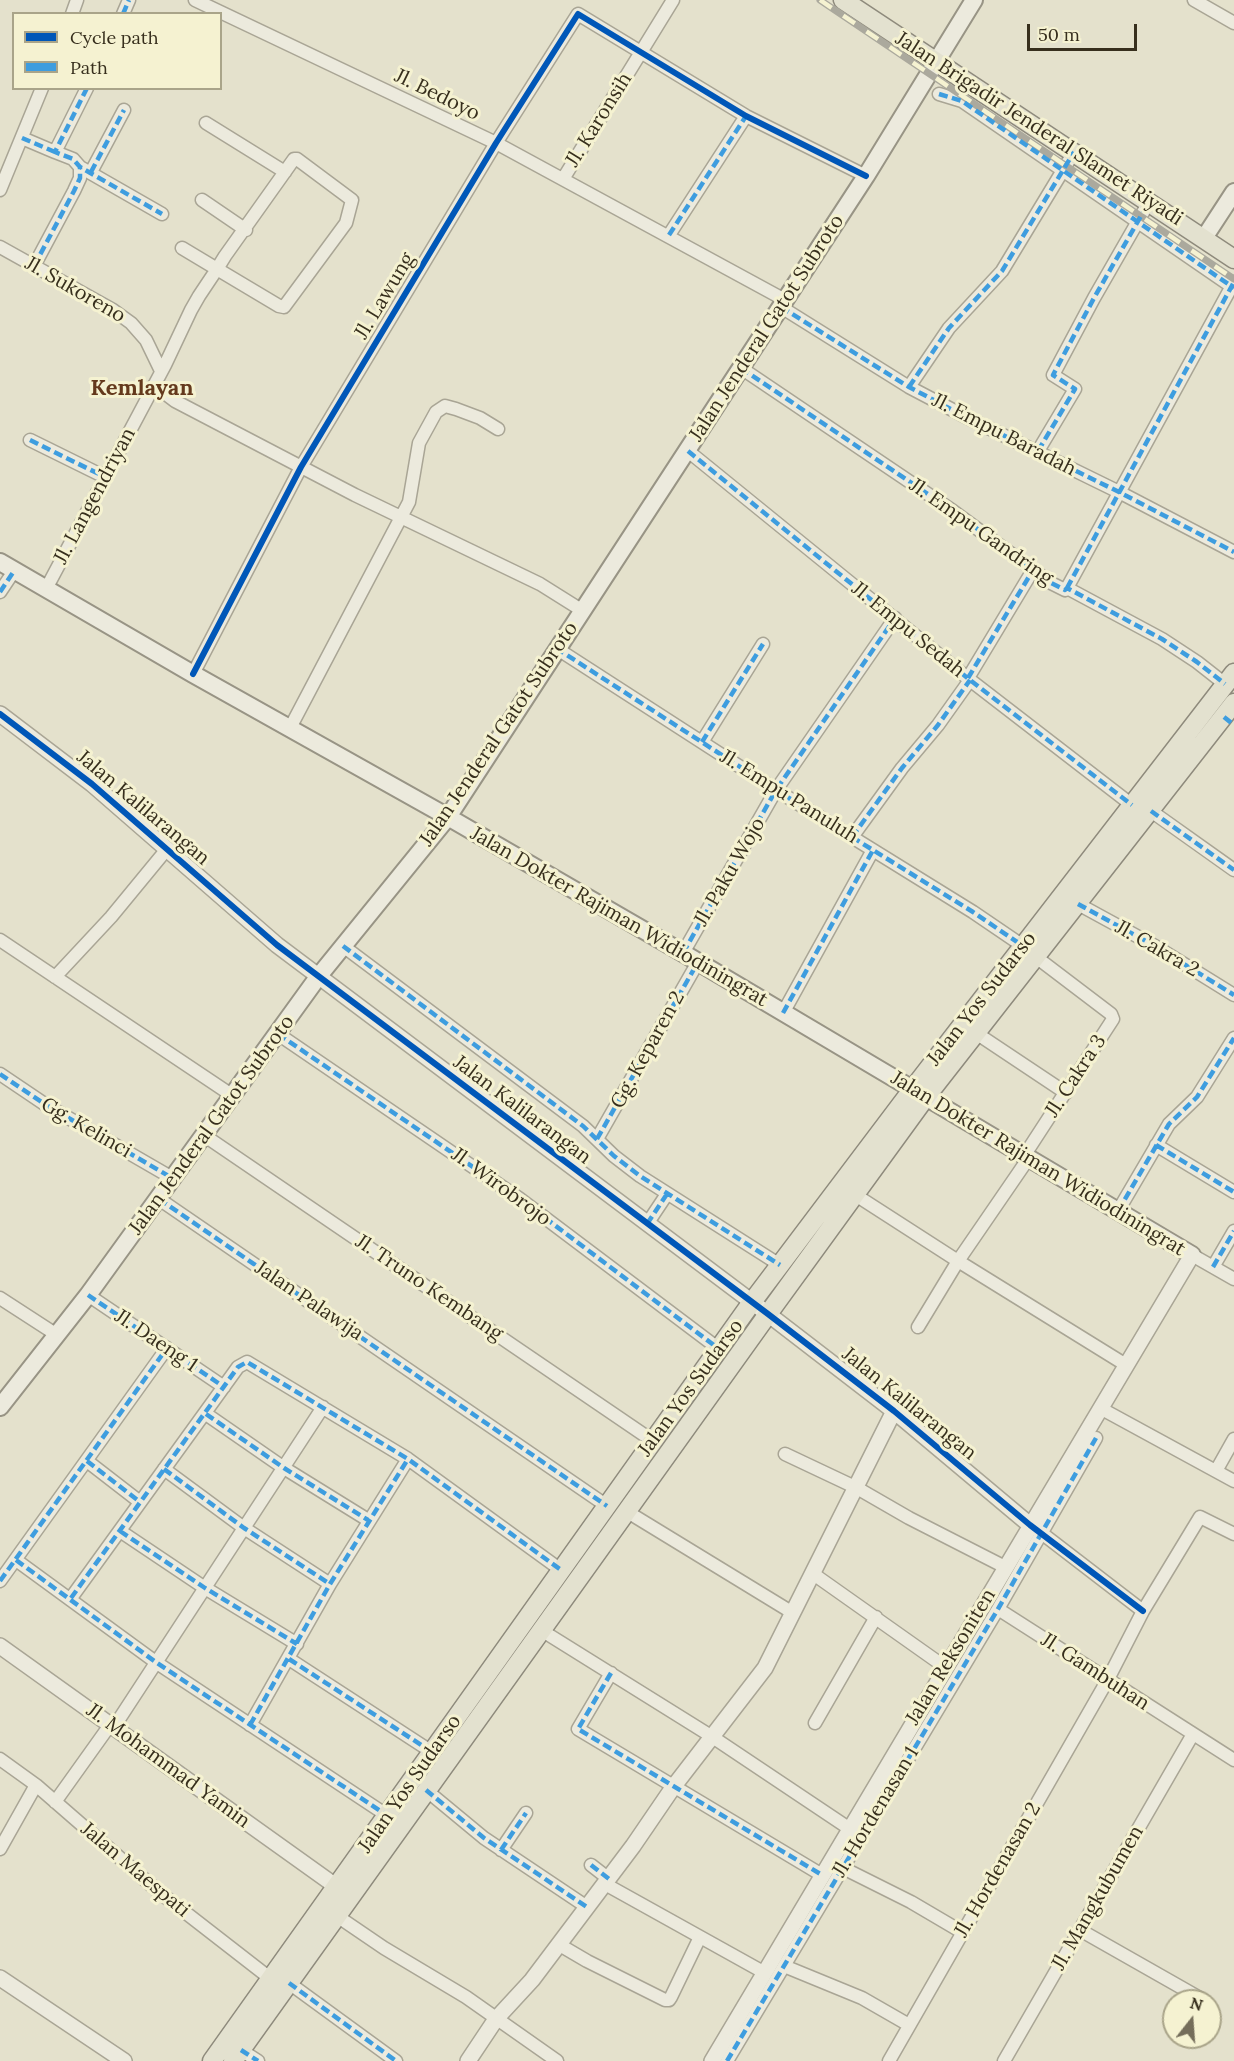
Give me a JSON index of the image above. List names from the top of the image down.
{
  "streets": {
    "main road": [
      "Jalan Brigadir Jenderal Slamet Riyadi",
      "Jalan Jenderal Gatot Subroto",
      "Jalan Dokter Rajiman Widiodiningrat",
      "Jalan Yos Sudarso"
    ],
    "street": [
      "Jl. Bedoyo",
      "Jl. Karonsih",
      "Jl. Sukoreno",
      "Jl. Lawung",
      "Jl. Empu Baradah",
      "Jl. Langendriyan",
      "Jl. Empu Gandring",
      "Jl. Empu Sedah",
      "Jl. Empu Panuluh",
      "Jalan Kalilarangan",
      "Jl. Paku Wojo",
      "Jl. Cakra 2",
      "Gg. Keparen 2",
      "Jl. Cakra 3",
      "Gg. Kelinci",
      "Jl. Wirobrojo",
      "Jl. Truno Kembang",
      "Jalan Palawija",
      "Jl. Daeng 1",
      "Jalan Reksoniten",
      "Jl. Gambuhan",
      "Jl. Mohammad Yamin",
      "Jl. Hordenasan 1",
      "Jalan Maespati",
      "Jl. Hordenasan 2",
      "Jl. Mangkubumen"
    ]
  },
  "crossings": [
    ["Jl. Bedoyo", "Jl. Karonsih"],
    ["Jl. Bedoyo", "Jl. Lawung"],
    ["Jl. Bedoyo", "Jalan Jenderal Gatot Subroto"],
    ["Jl. Bedoyo", "Jl. Empu Baradah"],
    ["Jl. Karonsih", "Jl. Lawung"],
    ["Jalan Brigadir Jenderal Slamet Riyadi", "Jalan Jenderal Gatot Subroto"],
    ["Jl. Sukoreno", "Jl. Langendriyan"],
    ["Jl. Lawung", "Jalan Dokter Rajiman Widiodiningrat"],
    ["Jalan Jenderal Gatot Subroto", "Jl. Empu Baradah"],
    ["Jalan Jenderal Gatot Subroto", "Jl. Empu Gandring"],
    ["Jalan Jenderal Gatot Subroto", "Jl. Empu Sedah"],
    ["Jalan Jenderal Gatot Subroto", "Jl. Empu Panuluh"],
    ["Jalan Jenderal Gatot Subroto", "Jalan Kalilarangan"],
    ["Jalan Jenderal Gatot Subroto", "Jalan Dokter Rajiman Widiodiningrat"],
    ["Jalan Jenderal Gatot Subroto", "Gg. Kelinci"],
    ["Jalan Jenderal Gatot Subroto", "Jl. Wirobrojo"],
    ["Jalan Jenderal Gatot Subroto", "Jl. Truno Kembang"],
    ["Jalan Jenderal Gatot Subroto", "Jalan Palawija"],
    ["Jalan Jenderal Gatot Subroto", "Jl. Daeng 1"],
    ["Jl. Langendriyan", "Jalan Dokter Rajiman Widiodiningrat"],
    ["Jl. Empu Gandring", "Jalan Yos Sudarso"],
    ["Jl. Empu Sedah", "Jl. Paku Wojo"],
    ["Jl. Empu Sedah", "Jalan Yos Sudarso"],
    ["Jl. Empu Panuluh", "Jl. Paku Wojo"],
    ["Jl. Empu Panuluh", "Jalan Yos Sudarso"],
    ["Jl. Empu Panuluh", "Jl. Cakra 3"],
    ["Jalan Kalilarangan", "Jalan Yos Sudarso"],
    ["Jalan Kalilarangan", "Jalan Reksoniten"],
    ["Jalan Kalilarangan", "Jl. Hordenasan 1"],
    ["Jl. Paku Wojo", "Jalan Dokter Rajiman Widiodiningrat"],
    ["Jl. Paku Wojo", "Gg. Keparen 2"],
    ["Jalan Dokter Rajiman Widiodiningrat", "Jalan Yos Sudarso"],
    ["Jalan Dokter Rajiman Widiodiningrat", "Gg. Keparen 2"],
    ["Jalan Dokter Rajiman Widiodiningrat", "Jl. Cakra 3"],
    ["Jalan Dokter Rajiman Widiodiningrat", "Jalan Reksoniten"],
    ["Jl. Cakra 2", "Jalan Yos Sudarso"],
    ["Jalan Yos Sudarso", "Jl. Cakra 3"],
    ["Jalan Yos Sudarso", "Jl. Wirobrojo"],
    ["Jalan Yos Sudarso", "Jl. Truno Kembang"],
    ["Jalan Yos Sudarso", "Jalan Palawija"],
    ["Jalan Yos Sudarso", "Jl. Mohammad Yamin"],
    ["Jalan Yos Sudarso", "Jalan Maespati"],
    ["Jalan Reksoniten", "Jl. Hordenasan 1"],
    ["Jl. Gambuhan", "Jl. Hordenasan 1"],
    ["Jl. Gambuhan", "Jl. Hordenasan 2"],
    ["Jl. Gambuhan", "Jl. Mangkubumen"]
  ],
  "districts": ["Kemlayan"],
  "legend": ["Cycle path", "Path"],
  "scale_bar": "50 m",
  "north": "top"
}
